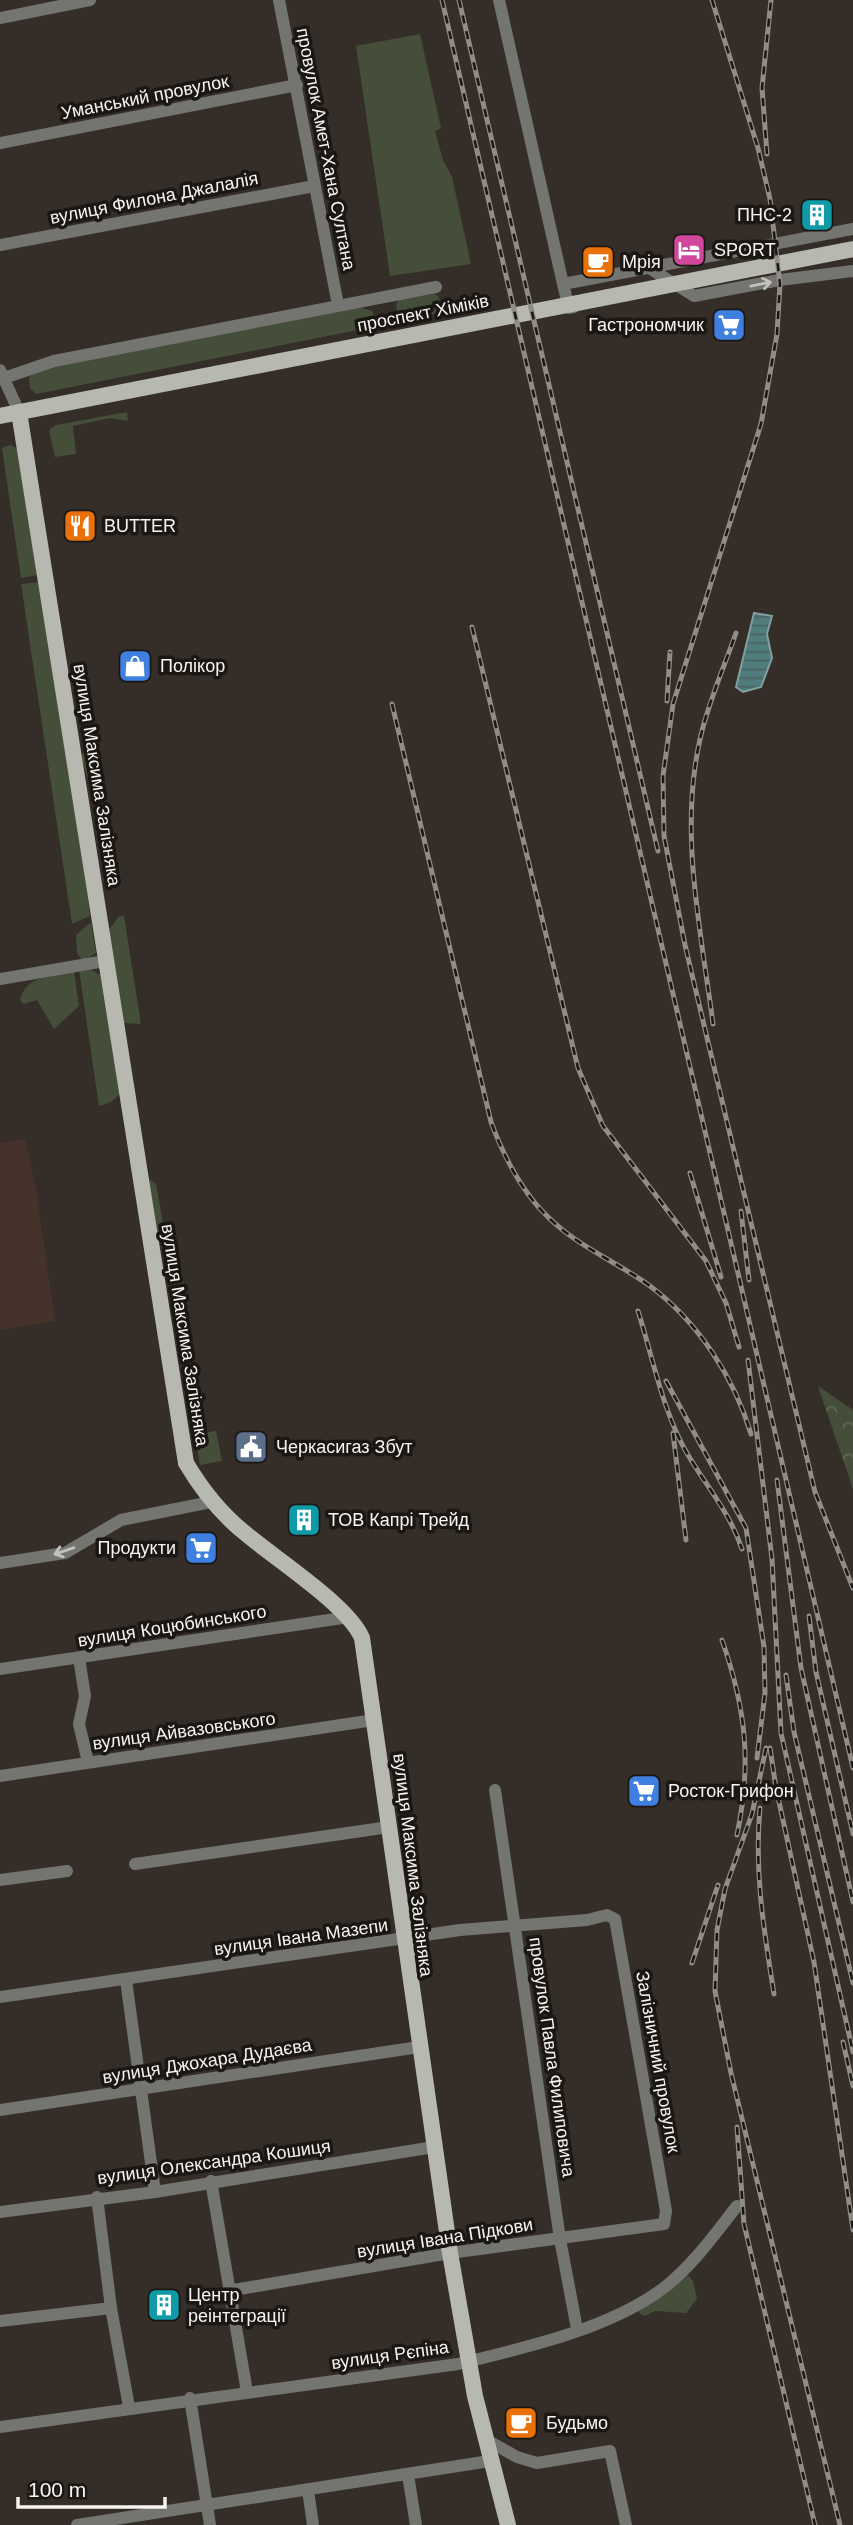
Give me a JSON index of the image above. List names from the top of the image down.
{
  "streets": {
    "main road": ["проспект Хіміків", "вулиця Максима Залізняка"],
    "street": [
      "Уманський провулок",
      "провулок Амет-Хана Султана",
      "вулиця Филона Джалалія",
      "вулиця Коцюбинського",
      "вулиця Айвазовського",
      "вулиця Івана Мазепи",
      "провулок Павла Филиповича",
      "вулиця Джохара Дудаєва",
      "Залізничний провулок",
      "вулиця Олександра Кошиця",
      "вулиця Івана Підкови",
      "вулиця Рєпіна"
    ]
  },
  "crossings": [
    ["Уманський провулок", "провулок Амет-Хана Султана"],
    ["провулок Амет-Хана Султана", "вулиця Филона Джалалія"],
    ["провулок Амет-Хана Султана", "проспект Хіміків"],
    ["проспект Хіміків", "вулиця Максима Залізняка"],
    ["вулиця Максима Залізняка", "вулиця Коцюбинського"],
    ["вулиця Максима Залізняка", "вулиця Айвазовського"],
    ["вулиця Максима Залізняка", "вулиця Івана Мазепи"],
    ["вулиця Максима Залізняка", "вулиця Джохара Дудаєва"],
    ["вулиця Максима Залізняка", "вулиця Олександра Кошиця"],
    ["вулиця Максима Залізняка", "вулиця Івана Підкови"],
    ["вулиця Максима Залізняка", "вулиця Рєпіна"],
    ["вулиця Івана Мазепи", "провулок Павла Филиповича"],
    ["вулиця Івана Мазепи", "Залізничний провулок"],
    ["провулок Павла Филиповича", "вулиця Івана Підкови"],
    ["провулок Павла Филиповича", "вулиця Рєпіна"],
    ["Залізничний провулок", "вулиця Івана Підкови"]
  ],
  "places": {
    "building": ["ПНС-2", "ТОВ Капрі Трейд", "Центр реінтеграції"],
    "hotel": ["SPORT"],
    "cafe": ["Мрія", "Будьмо"],
    "supermarket": ["Гастрономчик", "Продукти", "Росток-Грифон"],
    "restaurant": ["BUTTER"],
    "shop": ["Полікор"],
    "public building": ["Черкасигаз Збут"]
  },
  "scale_bar": "100 m"
}
